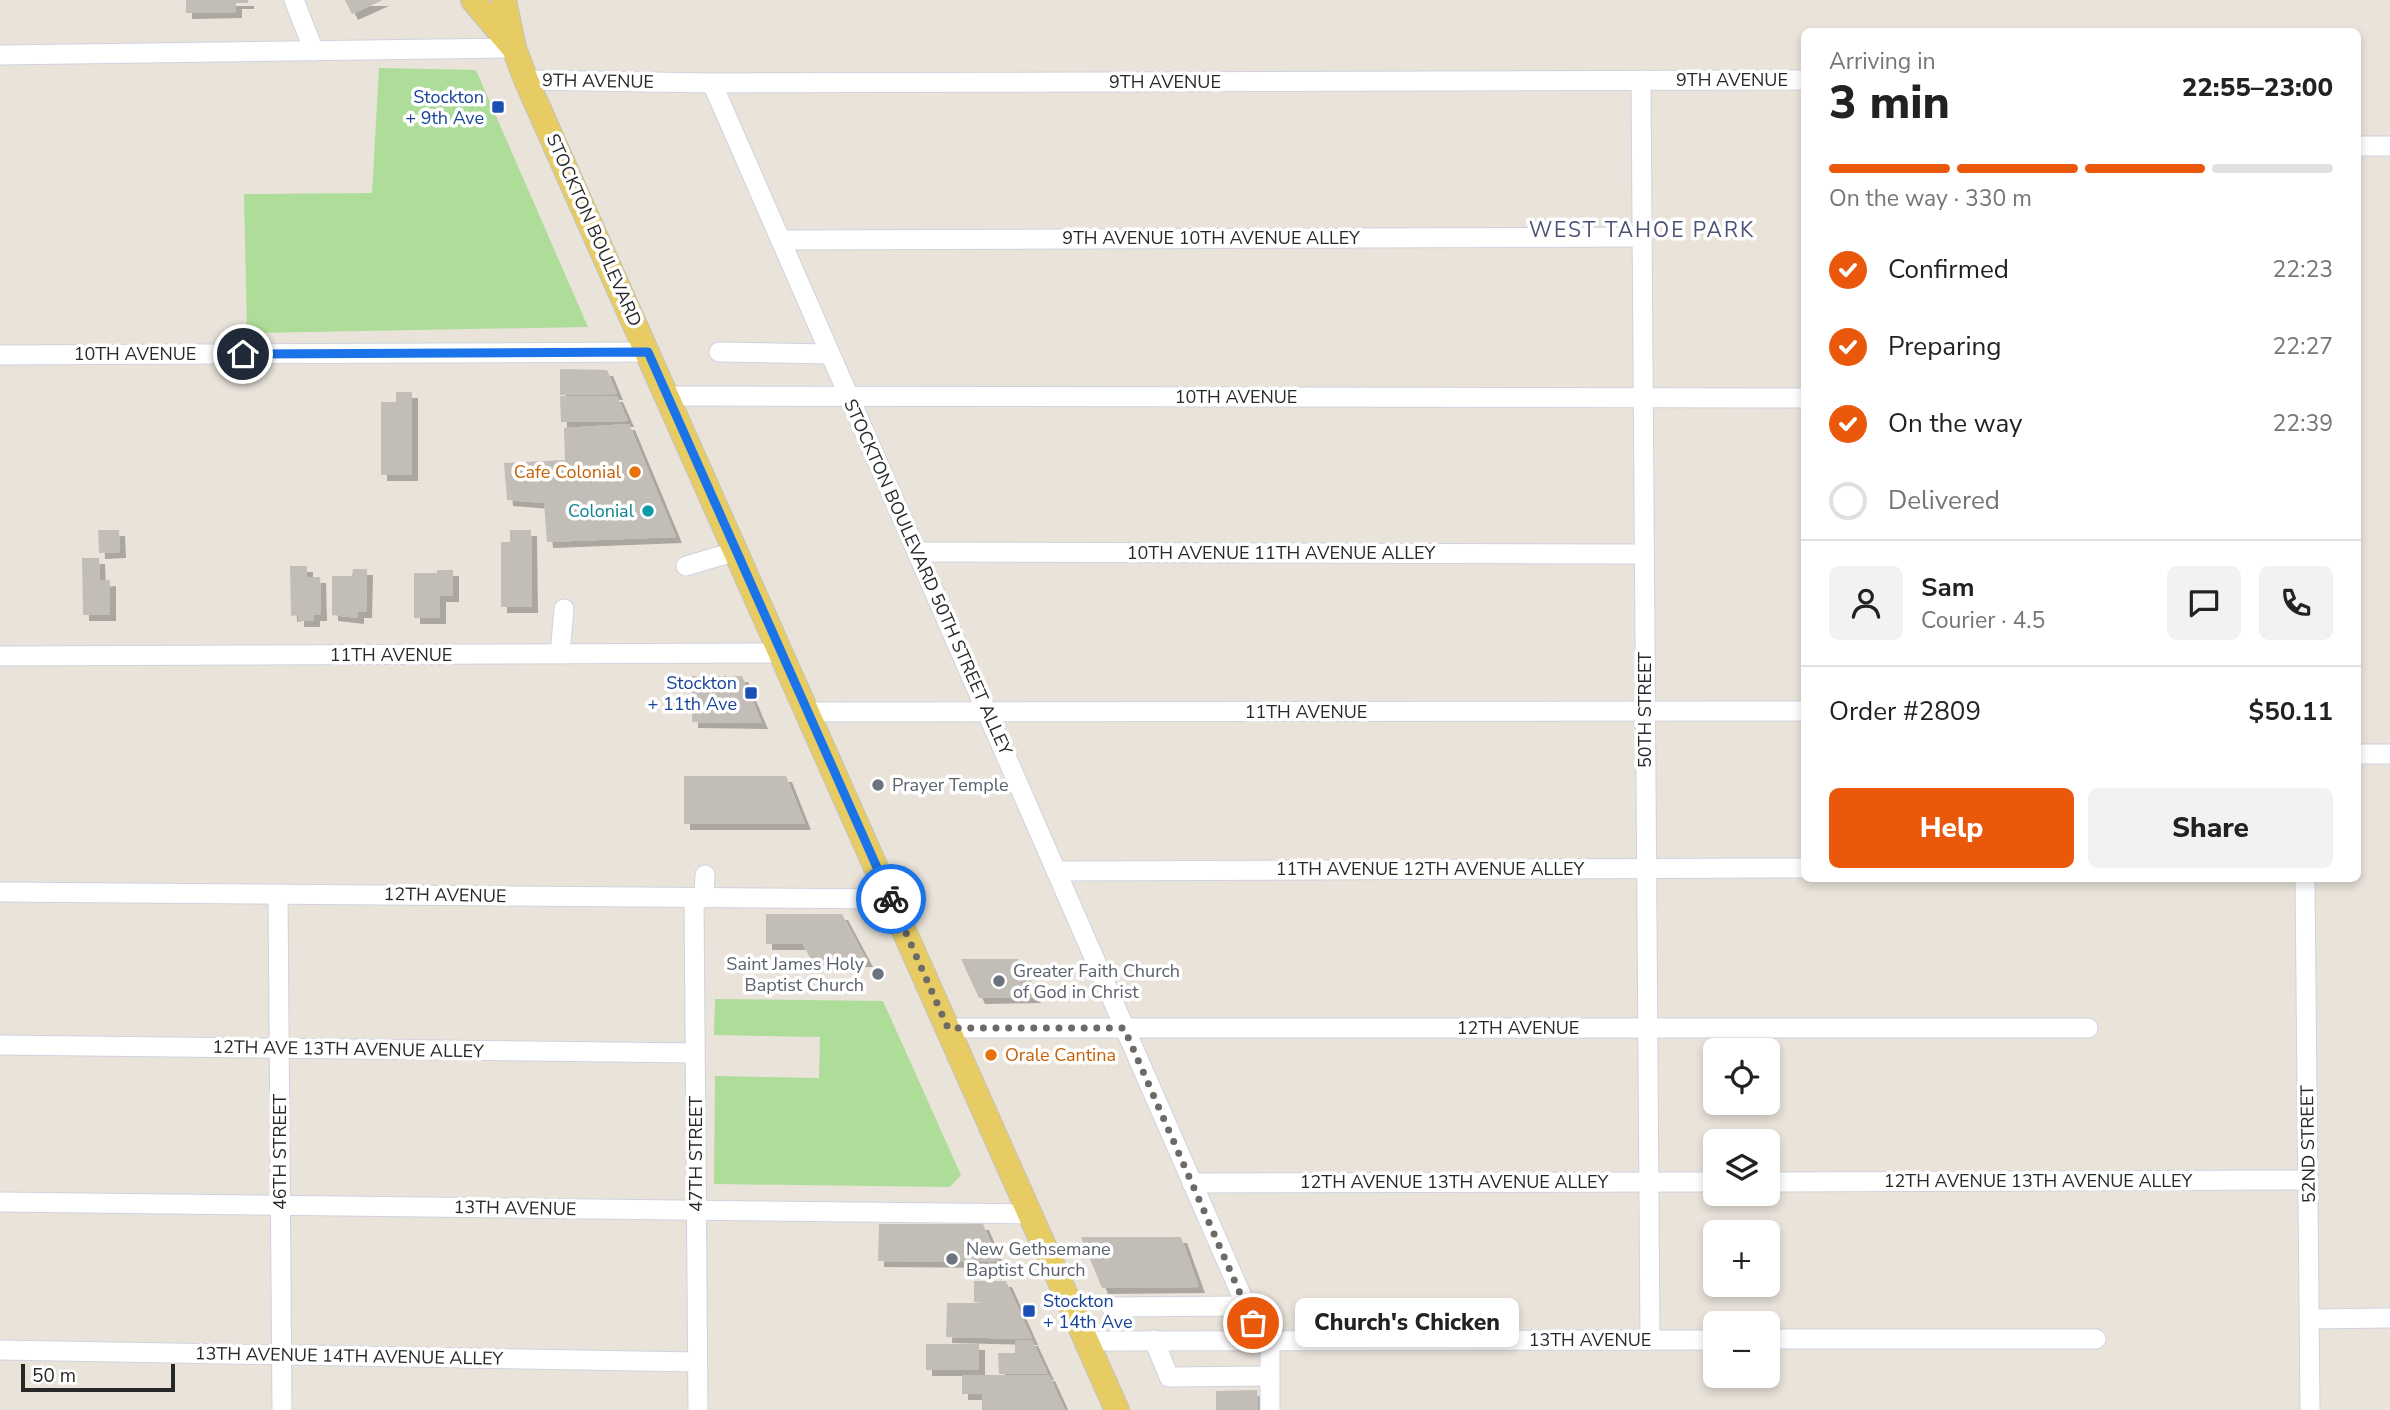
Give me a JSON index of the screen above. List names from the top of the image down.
{
  "streets": {
    "main road": ["STOCKTON BOULEVARD"],
    "street": [
      "9TH AVENUE",
      "9TH AVENUE 10TH AVENUE ALLEY",
      "10TH AVENUE",
      "10TH AVENUE 11TH AVENUE ALLEY",
      "STOCKTON BOULEVARD 50TH STREET ALLEY",
      "11TH AVENUE",
      "50TH STREET",
      "11TH AVENUE 12TH AVENUE ALLEY",
      "12TH AVENUE",
      "12TH AVE 13TH AVENUE ALLEY",
      "52ND STREET",
      "46TH STREET",
      "47TH STREET",
      "12TH AVENUE 13TH AVENUE ALLEY",
      "13TH AVENUE",
      "13TH AVENUE 14TH AVENUE ALLEY"
    ]
  },
  "crossings": [
    ["9TH AVENUE", "STOCKTON BOULEVARD"],
    ["9TH AVENUE", "STOCKTON BOULEVARD 50TH STREET ALLEY"],
    ["9TH AVENUE", "50TH STREET"],
    ["STOCKTON BOULEVARD", "10TH AVENUE"],
    ["STOCKTON BOULEVARD", "11TH AVENUE"],
    ["STOCKTON BOULEVARD", "12TH AVENUE"],
    ["STOCKTON BOULEVARD", "13TH AVENUE"],
    ["9TH AVENUE 10TH AVENUE ALLEY", "STOCKTON BOULEVARD 50TH STREET ALLEY"],
    ["9TH AVENUE 10TH AVENUE ALLEY", "50TH STREET"],
    ["10TH AVENUE", "STOCKTON BOULEVARD 50TH STREET ALLEY"],
    ["10TH AVENUE", "50TH STREET"],
    ["10TH AVENUE 11TH AVENUE ALLEY", "STOCKTON BOULEVARD 50TH STREET ALLEY"],
    ["10TH AVENUE 11TH AVENUE ALLEY", "50TH STREET"],
    ["STOCKTON BOULEVARD 50TH STREET ALLEY", "11TH AVENUE"],
    ["STOCKTON BOULEVARD 50TH STREET ALLEY", "11TH AVENUE 12TH AVENUE ALLEY"],
    ["STOCKTON BOULEVARD 50TH STREET ALLEY", "12TH AVENUE"],
    ["STOCKTON BOULEVARD 50TH STREET ALLEY", "12TH AVENUE 13TH AVENUE ALLEY"],
    ["STOCKTON BOULEVARD 50TH STREET ALLEY", "13TH AVENUE"],
    ["11TH AVENUE", "50TH STREET"],
    ["50TH STREET", "11TH AVENUE 12TH AVENUE ALLEY"],
    ["50TH STREET", "12TH AVENUE"],
    ["50TH STREET", "12TH AVENUE 13TH AVENUE ALLEY"],
    ["50TH STREET", "13TH AVENUE"],
    ["12TH AVENUE", "46TH STREET"],
    ["12TH AVENUE", "47TH STREET"],
    ["12TH AVE 13TH AVENUE ALLEY", "46TH STREET"],
    ["12TH AVE 13TH AVENUE ALLEY", "47TH STREET"],
    ["52ND STREET", "12TH AVENUE 13TH AVENUE ALLEY"],
    ["46TH STREET", "13TH AVENUE"],
    ["46TH STREET", "13TH AVENUE 14TH AVENUE ALLEY"],
    ["47TH STREET", "13TH AVENUE"],
    ["47TH STREET", "13TH AVENUE 14TH AVENUE ALLEY"]
  ],
  "districts": ["WEST TAHOE PARK"],
  "places": {
    "transit": ["Stockton + 9th Ave", "Stockton + 11th Ave", "Stockton + 14th Ave"],
    "other": [
      "Cafe Colonial",
      "Colonial",
      "Prayer Temple",
      "Saint James Holy Baptist Church",
      "Greater Faith Church of God in Christ",
      "Orale Cantina",
      "New Gethsemane Baptist Church",
      "Church's Chicken"
    ]
  },
  "scale_bar": "50 m",
  "page": {
    "heading": ["3 min", "Arriving in", "22:55–23:00"],
    "panel": [
      "Sam",
      "Courier · 4.5",
      "Order #2809",
      "$50.11"
    ],
    "bar": "On the way · 330 m",
    "list": [
      ["Confirmed", "22:23"],
      ["Preparing", "22:27"],
      ["On the way", "22:39"],
      "Delivered"
    ],
    "buttons": ["Help", "Share"],
    "map_buttons": ["+", "−"],
    "bubble": "Church's Chicken",
    "scale": "50 m"
  }
}
